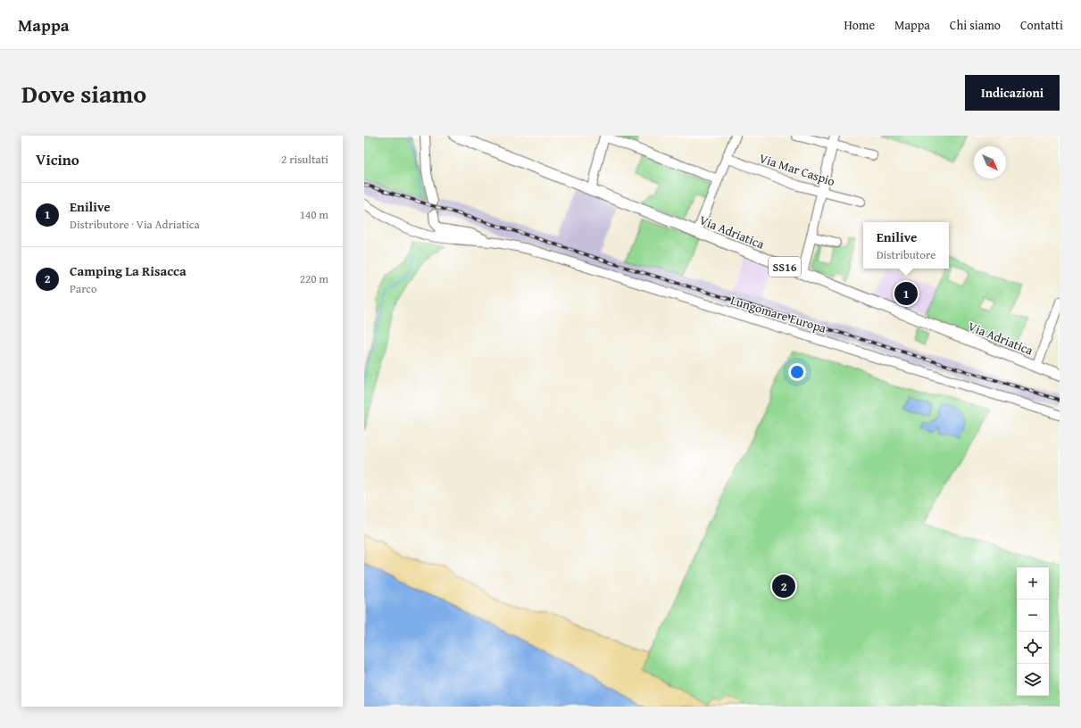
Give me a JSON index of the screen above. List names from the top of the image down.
{
  "streets": {
    "main road": ["Via Adriatica", "SS16"],
    "street": ["Via Mar Caspio", "Lungomare Europa"]
  },
  "north": "bottom right",
  "page": {
    "header": "Mappa",
    "nav": [
      "Home",
      "Mappa",
      "Chi siamo",
      "Contatti"
    ],
    "title": "Dove siamo",
    "buttons": "Indicazioni",
    "heading": ["Vicino", "2 risultati"],
    "list": [
      {
        "mark": "1",
        "name": "Enilive",
        "note": "Distributore · Via Adriatica",
        "value": "140 m"
      },
      {
        "mark": "2",
        "name": "Camping La Risacca",
        "note": "Parco",
        "value": "220 m"
      }
    ],
    "popup": ["Enilive", "Distributore"],
    "pins": ["1", "2"],
    "map_buttons": ["+", "−"]
  }
}
